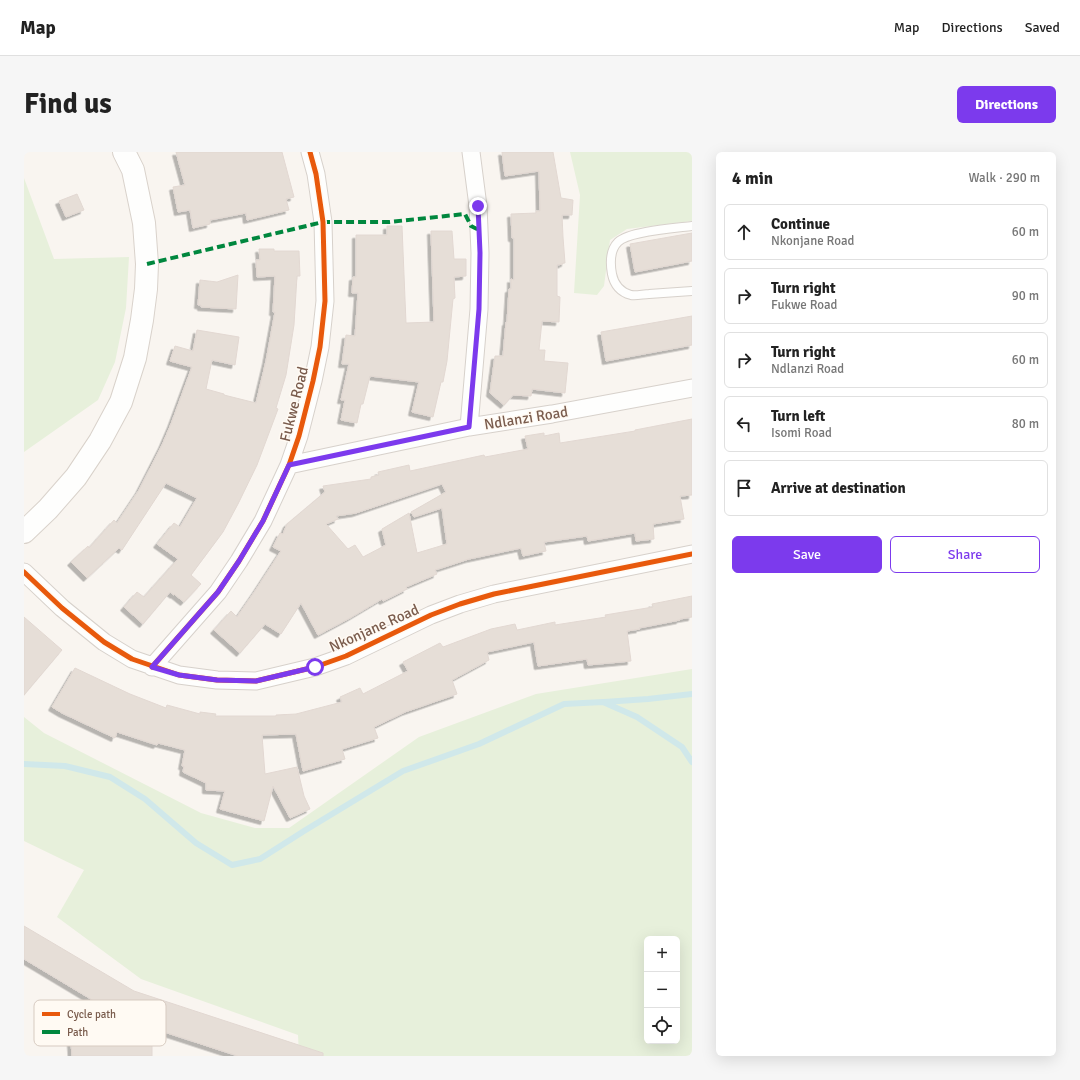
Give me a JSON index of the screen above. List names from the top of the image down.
{
  "streets": {
    "street": ["Fukwe Road", "Ndlanzi Road", "Nkonjane Road"]
  },
  "crossings": [
    ["Fukwe Road", "Ndlanzi Road"],
    ["Fukwe Road", "Nkonjane Road"]
  ],
  "legend": ["Cycle path", "Path"],
  "page": {
    "header": "Map",
    "nav": ["Map", "Directions", "Saved"],
    "buttons": [
      "Directions",
      ["Save", "Share"]
    ],
    "title": "Find us",
    "heading": ["4 min", "Walk · 290 m"],
    "list": [
      ["Continue", "Nkonjane Road", "60 m"],
      ["Turn right", "Fukwe Road", "90 m"],
      ["Turn right", "Ndlanzi Road", "60 m"],
      ["Turn left", "Isomi Road", "80 m"],
      "Arrive at destination"
    ],
    "map_buttons": ["+", "−"]
  }
}
